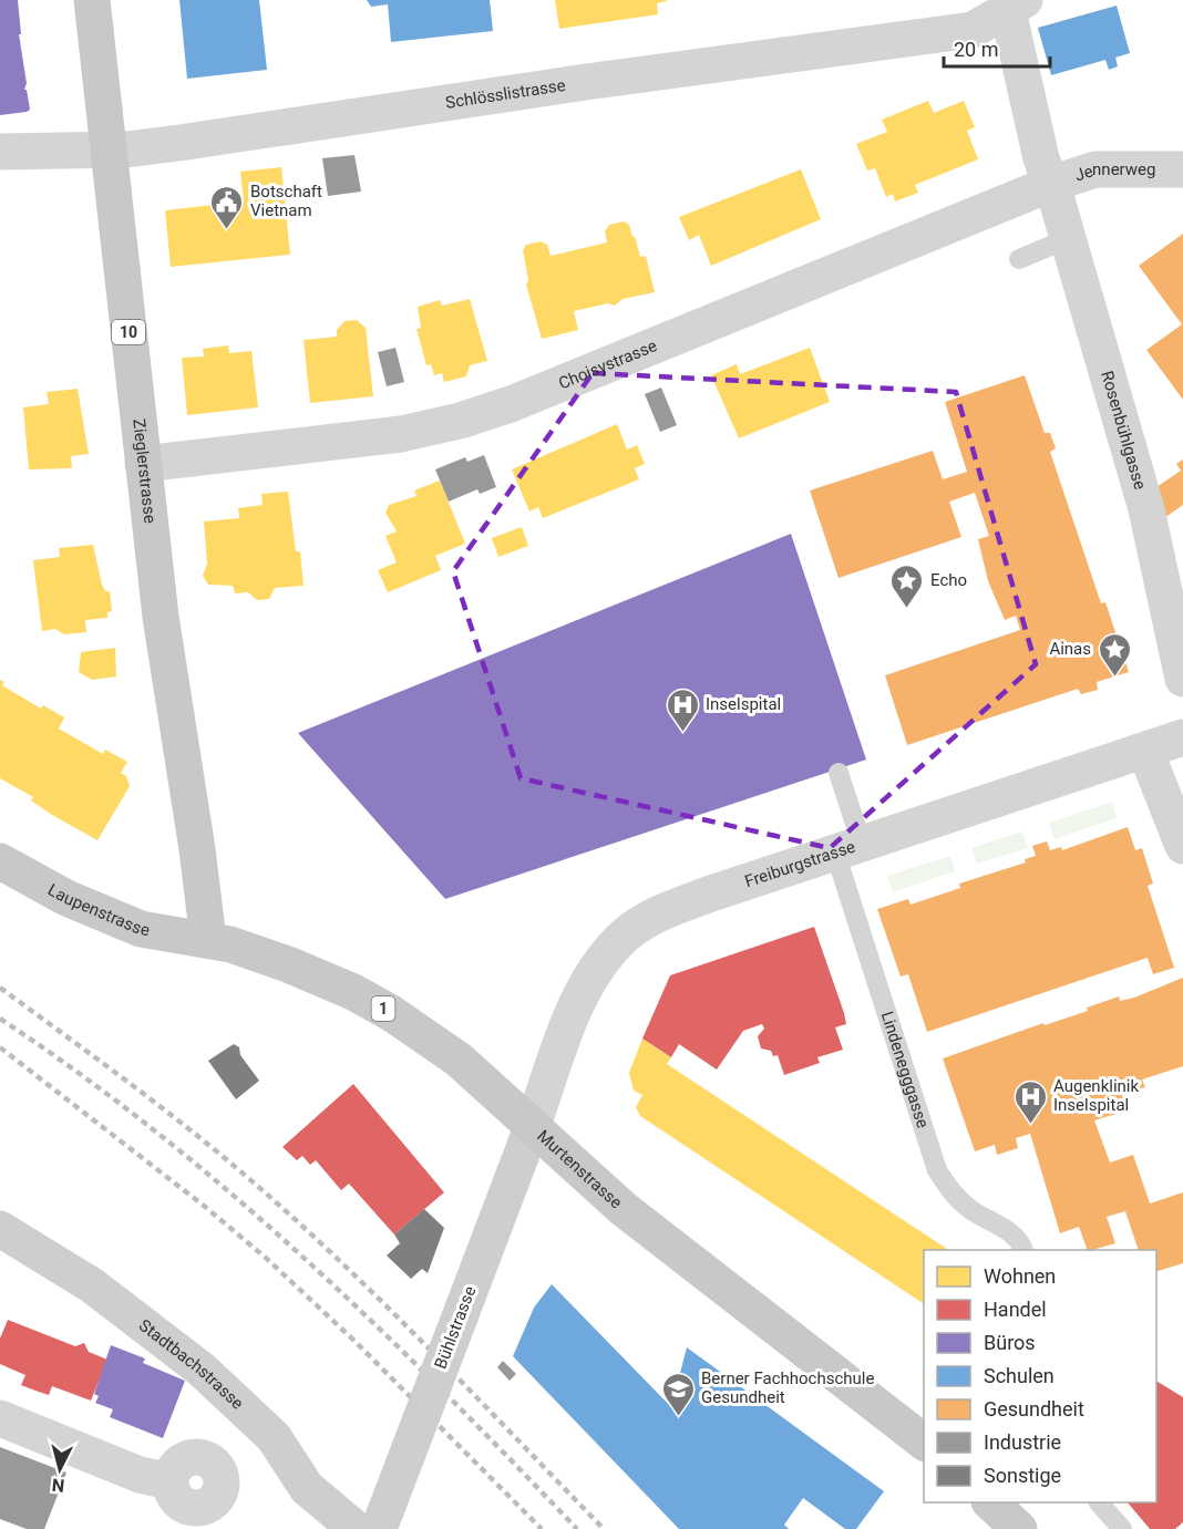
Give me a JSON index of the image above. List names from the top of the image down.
{
  "streets": {
    "main road": [
      "10",
      "Zieglerstrasse",
      "Laupenstrasse",
      "1",
      "Murtenstrasse",
      "Bühlstrasse",
      "Stadtbachstrasse"
    ],
    "street": [
      "Schlösslistrasse",
      "Jennerweg",
      "Choisystrasse",
      "Rosenbühlgasse",
      "Freiburgstrasse"
    ],
    "lane": ["Lindenegggasse"]
  },
  "crossings": [
    ["Schlösslistrasse", "Rosenbühlgasse"],
    ["Schlösslistrasse", "Zieglerstrasse"],
    ["Jennerweg", "Choisystrasse"],
    ["Jennerweg", "Rosenbühlgasse"],
    ["Choisystrasse", "Rosenbühlgasse"],
    ["Choisystrasse", "Zieglerstrasse"],
    ["Zieglerstrasse", "Laupenstrasse"],
    ["Zieglerstrasse", "Murtenstrasse"],
    ["Freiburgstrasse", "Lindenegggasse"],
    ["Freiburgstrasse", "Murtenstrasse"],
    ["Freiburgstrasse", "Bühlstrasse"],
    ["Laupenstrasse", "Murtenstrasse"],
    ["Murtenstrasse", "Bühlstrasse"],
    ["Bühlstrasse", "Stadtbachstrasse"]
  ],
  "places": {
    "public building": ["Botschaft Vietnam"],
    "place": ["Echo", "Ainas"],
    "hospital": ["Inselspital", "Augenklinik Inselspital"],
    "school or university": ["Berner Fachhochschule Gesundheit"]
  },
  "legend": [
    "Wohnen",
    "Handel",
    "Büros",
    "Schulen",
    "Gesundheit",
    "Industrie",
    "Sonstige"
  ],
  "scale_bar": "20 m",
  "north": "bottom"
}
